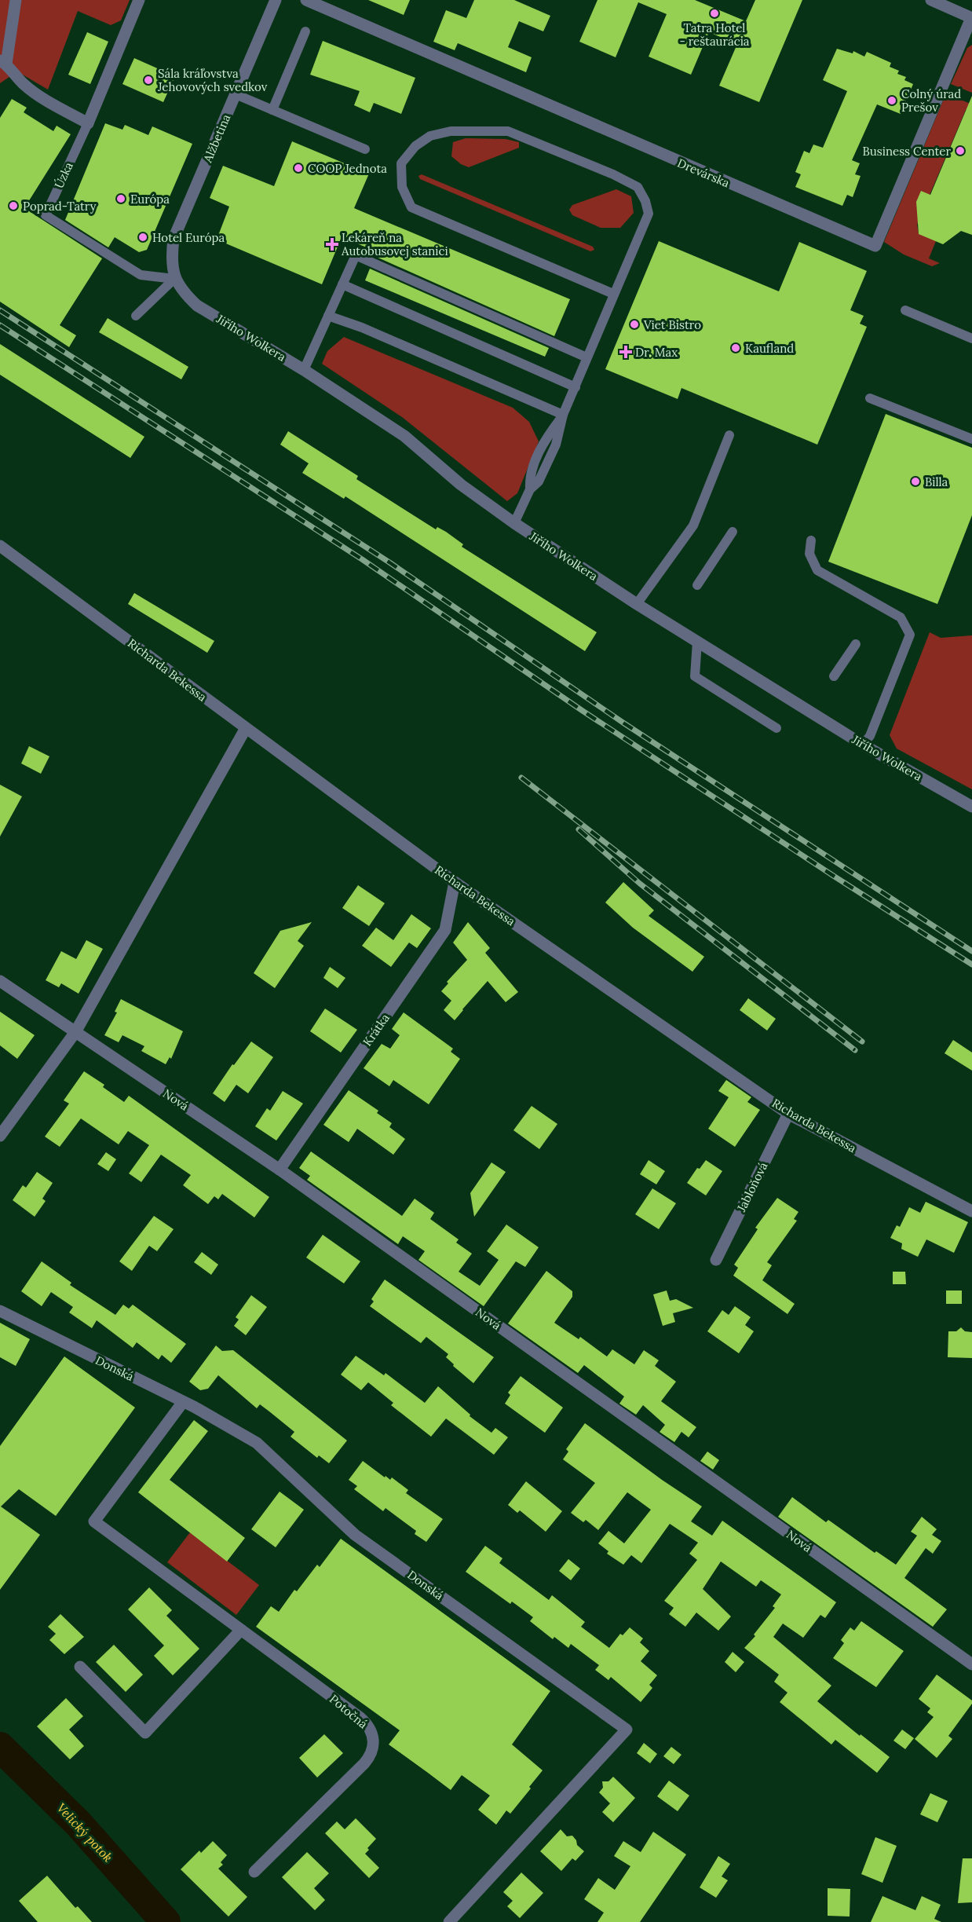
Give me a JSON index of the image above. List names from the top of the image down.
{
  "streets": {
    "street": [
      "Alžbetina",
      "Drevárska",
      "Úzka",
      "Jiřího Wolkera",
      "Richarda Bekessa",
      "Krátka",
      "Nová",
      "Jabloňová",
      "Donská",
      "Potočná"
    ]
  },
  "crossings": [
    ["Alžbetina", "Úzka"],
    ["Alžbetina", "Jiřího Wolkera"],
    ["Úzka", "Jiřího Wolkera"],
    ["Richarda Bekessa", "Krátka"],
    ["Richarda Bekessa", "Jabloňová"],
    ["Krátka", "Nová"],
    ["Donská", "Potočná"]
  ],
  "water": ["Velický potok"],
  "places": {
    "other": [
      "Tatra Hotel - reštaurácia",
      "Sála kráľovstva Jehovových svedkov",
      "Colný úrad Prešov",
      "Business Center",
      "COOP Jednota",
      "Európa",
      "Poprad-Tatry",
      "Hotel Európa",
      "Viet Bistro",
      "Kaufland",
      "Billa"
    ],
    "health": ["Lekáreň na Autobusovej stanici", "Dr. Max"]
  }
}
